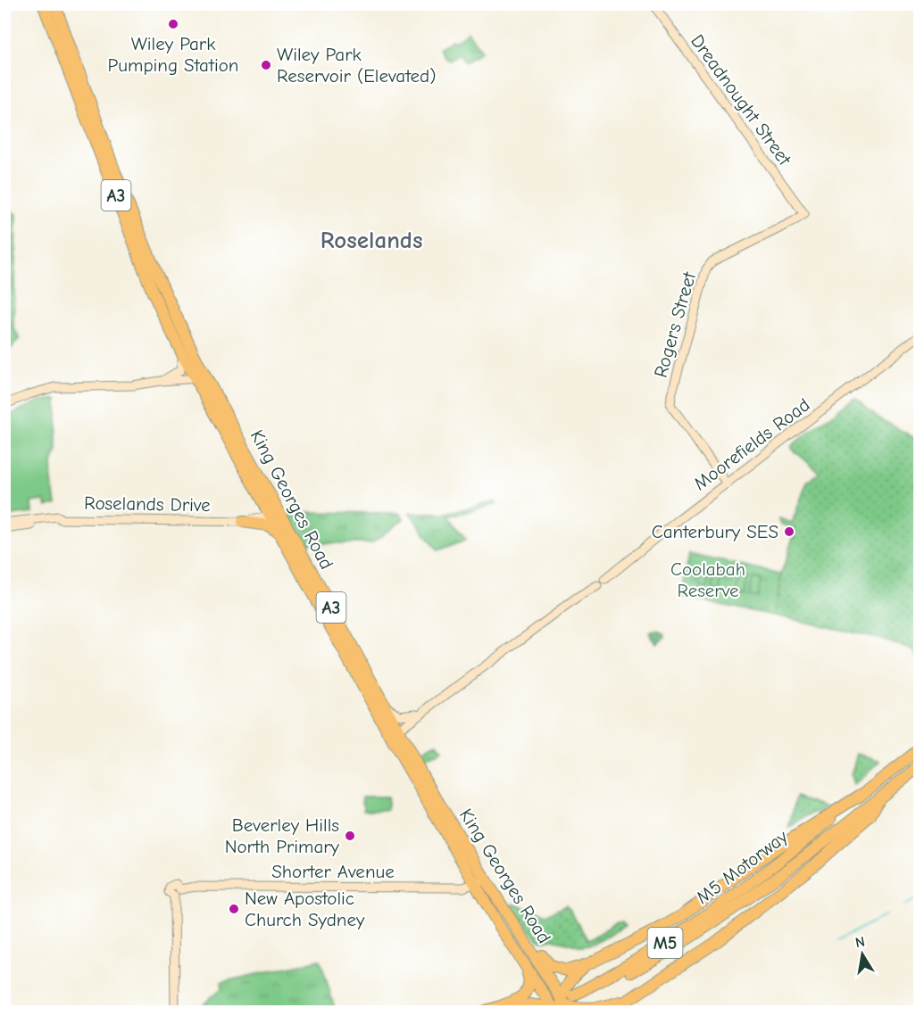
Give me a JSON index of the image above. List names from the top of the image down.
{
  "streets": {
    "highway": [
      "A3",
      "King Georges Road",
      "M5 Motorway",
      "M5"
    ],
    "street": [
      "Dreadnought Street",
      "Rogers Street",
      "Moorefields Road",
      "Roselands Drive",
      "Shorter Avenue"
    ]
  },
  "crossings": [
    ["Dreadnought Street", "Rogers Street"],
    ["Rogers Street", "Moorefields Road"],
    ["King Georges Road", "Roselands Drive"],
    ["King Georges Road", "Shorter Avenue"]
  ],
  "districts": ["Roselands"],
  "parks": ["Coolabah Reserve"],
  "places": [
    "Wiley Park Pumping Station",
    "Wiley Park Reservoir (Elevated)",
    "Canterbury SES",
    "Beverley Hills North Primary",
    "New Apostolic Church Sydney"
  ],
  "north": "top"
}
